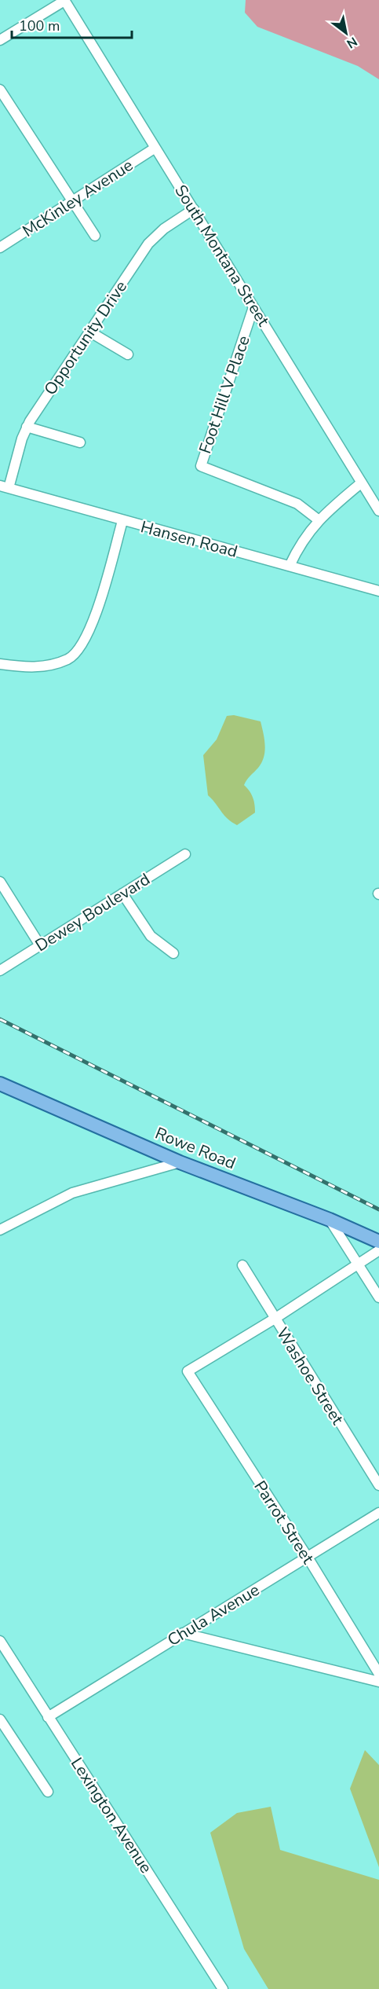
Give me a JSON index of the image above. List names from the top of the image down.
{
  "streets": {
    "main road": ["Rowe Road"],
    "street": [
      "McKinley Avenue",
      "South Montana Street",
      "Opportunity Drive",
      "Foot Hill V Place",
      "Hansen Road",
      "Dewey Boulevard",
      "Washoe Street",
      "Parrot Street",
      "Chula Avenue",
      "Lexington Avenue"
    ]
  },
  "crossings": [
    ["McKinley Avenue", "South Montana Street"],
    ["South Montana Street", "Opportunity Drive"],
    ["South Montana Street", "Foot Hill V Place"],
    ["Opportunity Drive", "Hansen Road"],
    ["Washoe Street", "Parrot Street"],
    ["Parrot Street", "Chula Avenue"],
    ["Chula Avenue", "Lexington Avenue"]
  ],
  "scale_bar": "100 m",
  "north": "bottom right"
}
